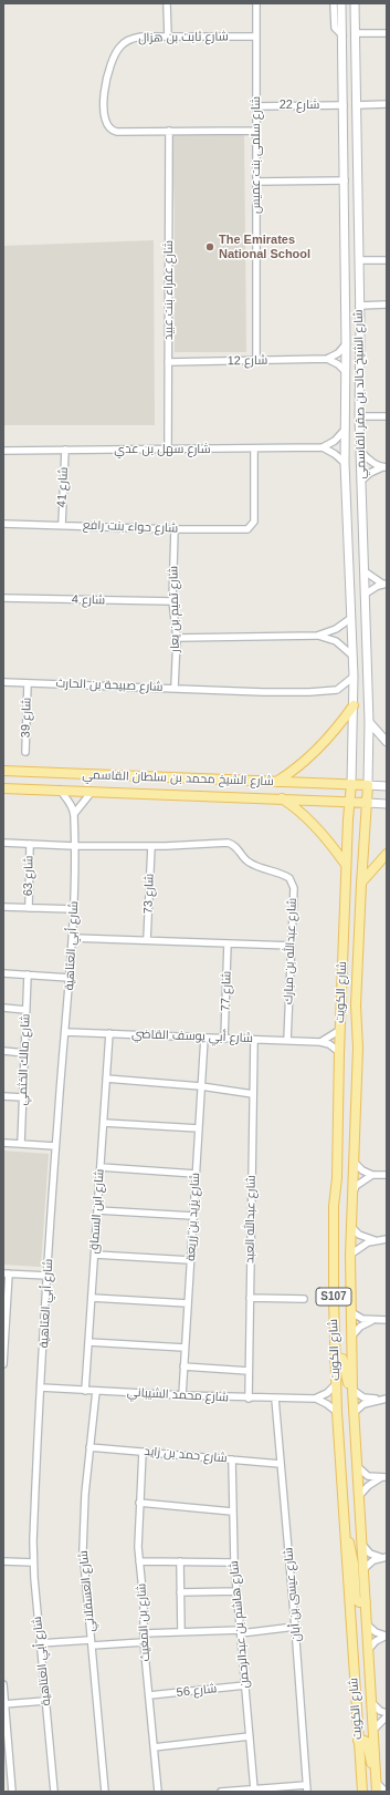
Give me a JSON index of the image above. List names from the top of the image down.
{
  "streets": {
    "main road": [
      "شارع الشيخ خالد بن صقر القاسمي",
      "شارع الشيخ محمد بن سلطان القاسمي",
      "شارع الكويت",
      "S107"
    ],
    "street": [
      "شارع ثابت بن هزال",
      "شارع 22",
      "شارع سلمى بنت عميس",
      "شارع عفراء بنت عبيد",
      "شارع 12",
      "شارع سهل بن عدي",
      "شارع 41",
      "شارع حواء بنت رافع",
      "شارع 4",
      "شارع تميم بن يعار",
      "شارع صبيحة بن الحارث",
      "شارع 39",
      "شارع 63",
      "شارع 73",
      "شارع أبي العتاهية",
      "شارع عبدالله بن مبارك",
      "شارع 77",
      "شارع أبي يوسف القاضي",
      "شارع مالك الخثمي",
      "شارع ابن السماق",
      "شارع يزيد بن زريعة",
      "شارع عبدالله العبد",
      "شارع محمد الشيباني",
      "شارع حمد بن زايد",
      "شارع العسقلاني",
      "شارع عيسى بن أبان",
      "شارع بن المغيث",
      "شارع هاشم بن عبدالرحمن",
      "شارع 56"
    ]
  },
  "crossings": [
    ["شارع ثابت بن هزال", "شارع سلمى بنت عميس"],
    ["شارع ثابت بن هزال", "شارع عفراء بنت عبيد"],
    ["شارع 22", "شارع سلمى بنت عميس"],
    ["شارع 22", "شارع الشيخ خالد بن صقر القاسمي"],
    ["شارع سلمى بنت عميس", "شارع 12"],
    ["شارع عفراء بنت عبيد", "شارع 12"],
    ["شارع عفراء بنت عبيد", "شارع سهل بن عدي"],
    ["شارع الشيخ خالد بن صقر القاسمي", "شارع صبيحة بن الحارث"],
    ["شارع الشيخ خالد بن صقر القاسمي", "شارع الشيخ محمد بن سلطان القاسمي"],
    ["شارع الشيخ خالد بن صقر القاسمي", "شارع الكويت"],
    ["شارع سهل بن عدي", "شارع 41"],
    ["شارع سهل بن عدي", "شارع حواء بنت رافع"],
    ["شارع 41", "شارع حواء بنت رافع"],
    ["شارع حواء بنت رافع", "شارع تميم بن يعار"],
    ["شارع 4", "شارع تميم بن يعار"],
    ["شارع تميم بن يعار", "شارع صبيحة بن الحارث"],
    ["شارع صبيحة بن الحارث", "شارع 39"],
    ["شارع الشيخ محمد بن سلطان القاسمي", "شارع الكويت"],
    ["شارع 63", "شارع عبدالله بن مبارك"],
    ["شارع 73", "شارع عبدالله بن مبارك"],
    ["شارع أبي العتاهية", "شارع عبدالله بن مبارك"],
    ["شارع أبي العتاهية", "شارع أبي يوسف القاضي"],
    ["شارع أبي العتاهية", "شارع محمد الشيباني"],
    ["شارع عبدالله بن مبارك", "شارع أبي يوسف القاضي"],
    ["شارع 77", "شارع أبي يوسف القاضي"],
    ["شارع الكويت", "شارع أبي يوسف القاضي"],
    ["شارع الكويت", "شارع محمد الشيباني"],
    ["شارع أبي يوسف القاضي", "شارع ابن السماق"],
    ["شارع أبي يوسف القاضي", "شارع يزيد بن زريعة"],
    ["شارع أبي يوسف القاضي", "شارع عبدالله العبد"],
    ["شارع ابن السماق", "شارع محمد الشيباني"],
    ["شارع يزيد بن زريعة", "شارع محمد الشيباني"],
    ["شارع عبدالله العبد", "شارع محمد الشيباني"],
    ["شارع محمد الشيباني", "شارع العسقلاني"],
    ["شارع محمد الشيباني", "شارع عيسى بن أبان"],
    ["شارع حمد بن زايد", "شارع العسقلاني"],
    ["شارع حمد بن زايد", "شارع عيسى بن أبان"],
    ["شارع حمد بن زايد", "شارع بن المغيث"],
    ["شارع حمد بن زايد", "شارع هاشم بن عبدالرحمن"],
    ["شارع بن المغيث", "شارع 56"],
    ["شارع هاشم بن عبدالرحمن", "شارع 56"]
  ],
  "places": ["The Emirates National School"]
}
